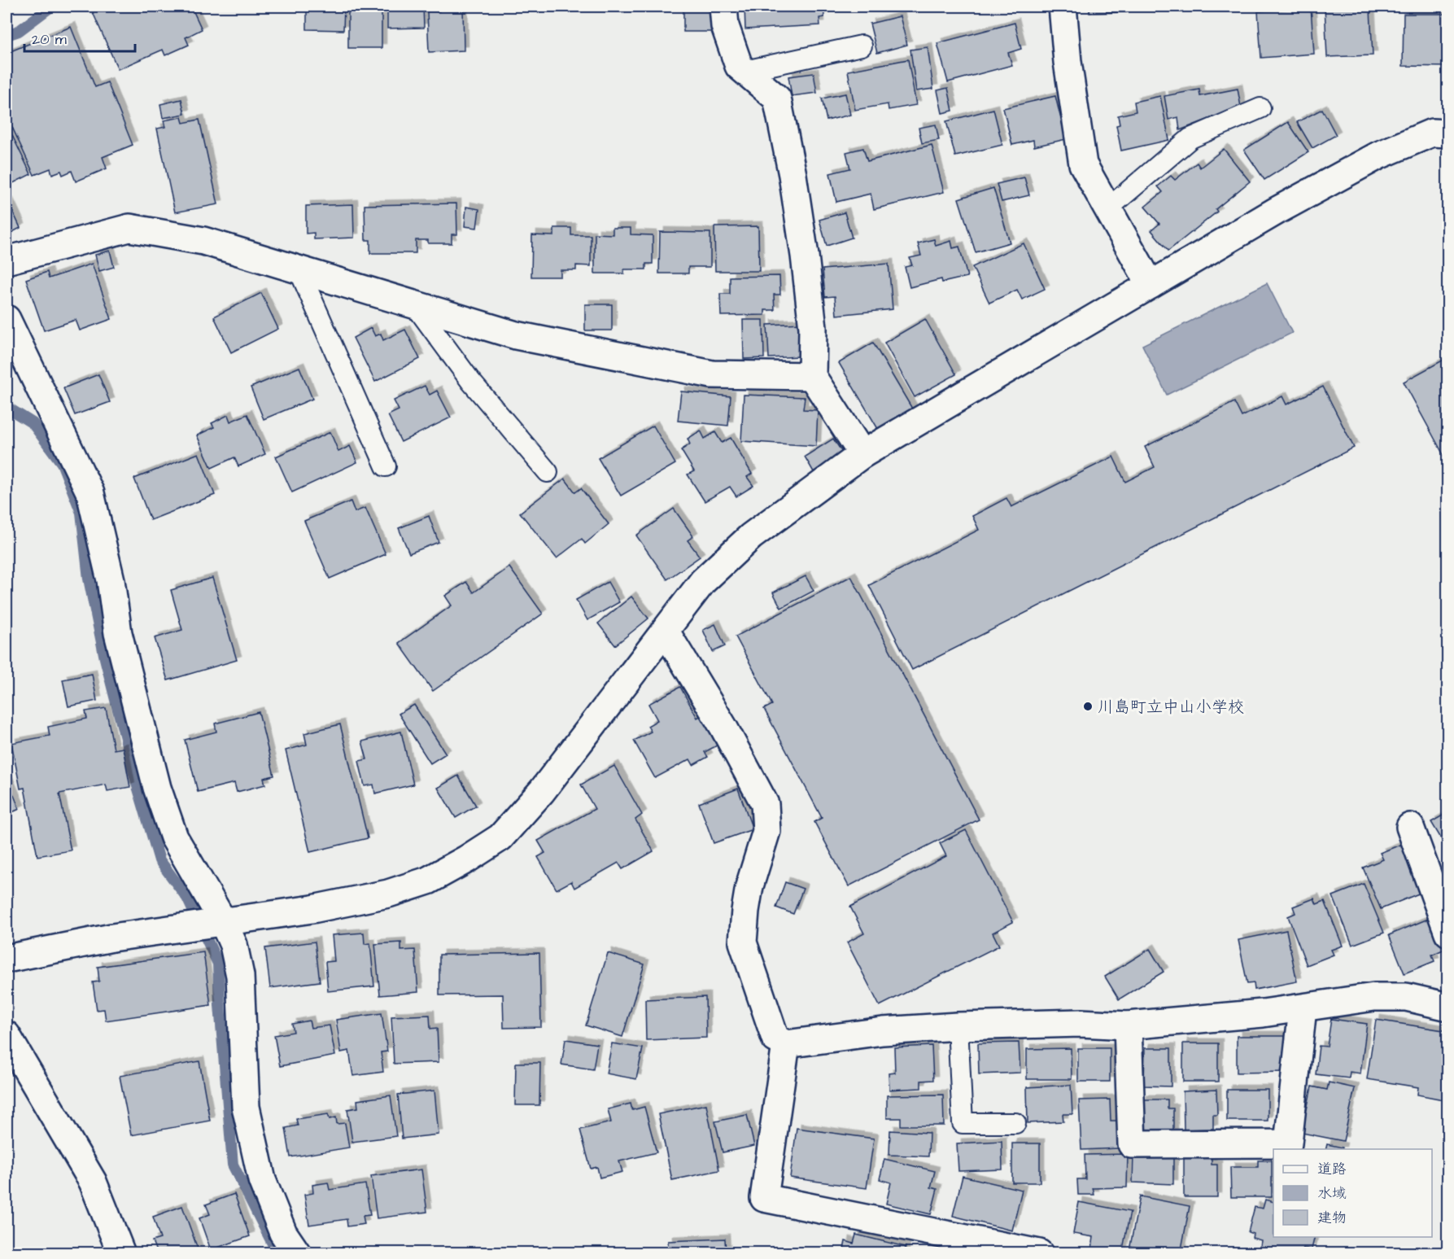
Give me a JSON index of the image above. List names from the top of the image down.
{
  "places": ["川島町立中山小学校"],
  "legend": ["道路", "水域", "建物"],
  "scale_bar": "20 m"
}
